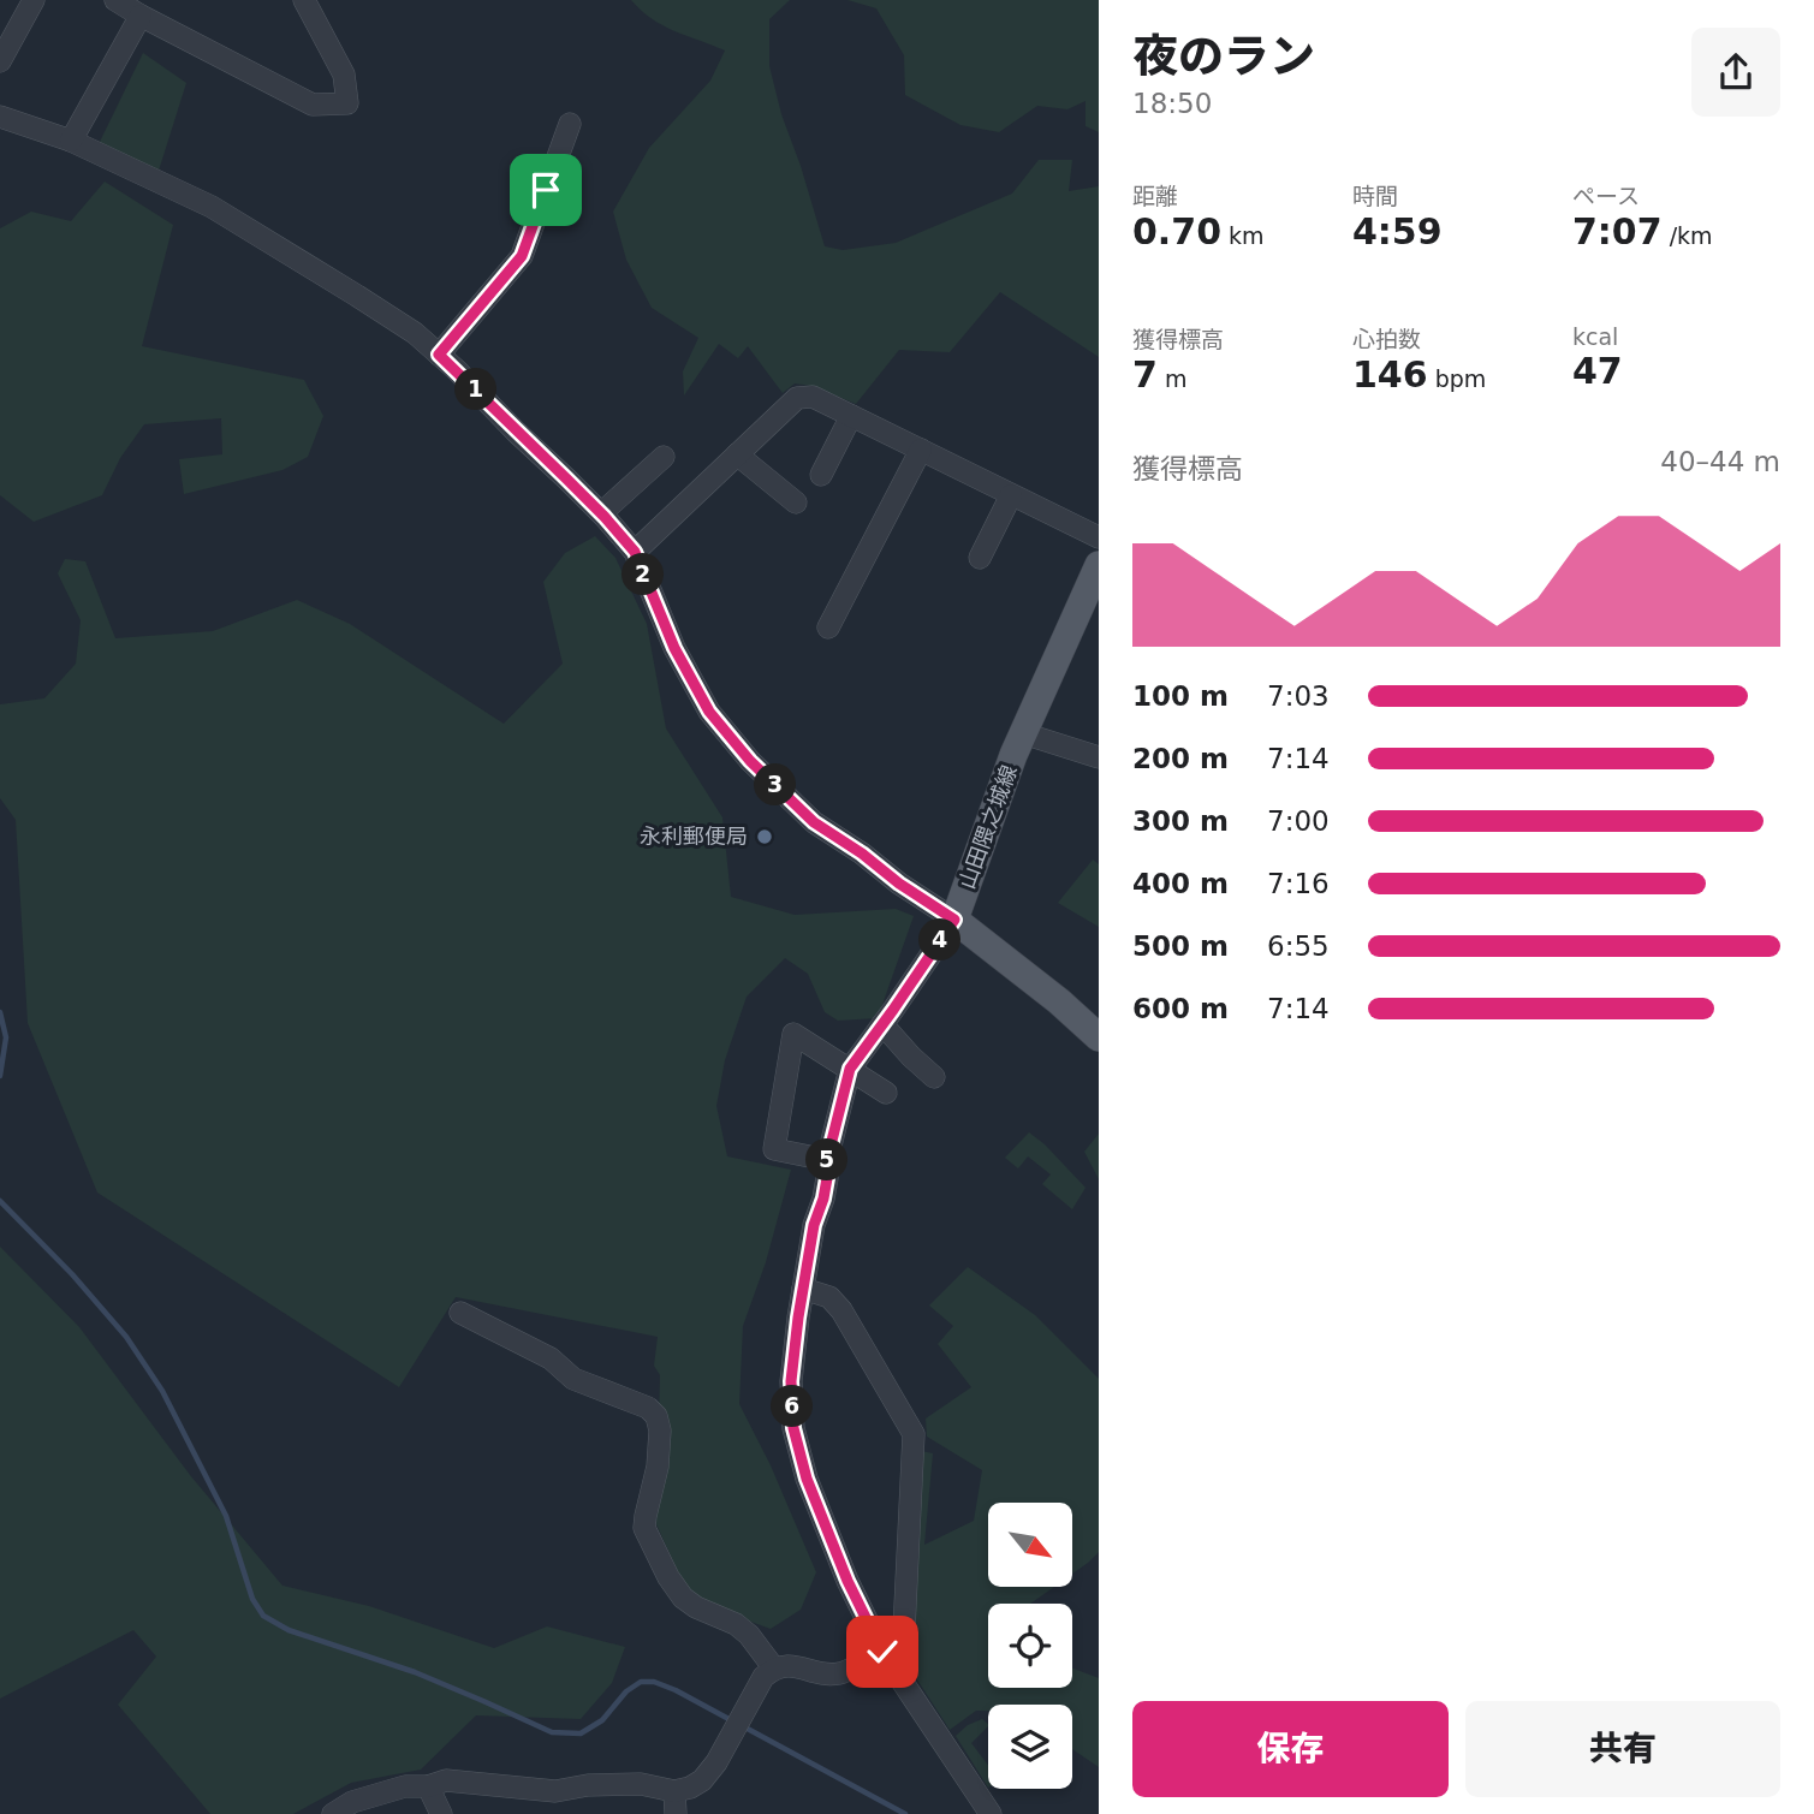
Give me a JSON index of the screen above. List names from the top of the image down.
{
  "streets": {
    "main road": ["山田隈之城線"]
  },
  "places": ["永利郵便局"],
  "north": "bottom right",
  "page": {
    "heading": ["夜のラン", "18:50"],
    "stats": [
      ["距離", "0.70 km"],
      ["時間", "4:59"],
      ["ペース", "7:07 /km"],
      ["獲得標高", "7 m"],
      ["心拍数", "146 bpm"],
      ["kcal", "47"]
    ],
    "pins": [
      "1",
      "2",
      "3",
      "4",
      "5",
      "6"
    ],
    "chart": ["獲得標高", "40–44 m"],
    "list": [
      {
        "name": "100 m",
        "note": "7:03"
      },
      {
        "name": "200 m",
        "note": "7:14"
      },
      {
        "name": "300 m",
        "note": "7:00"
      },
      {
        "name": "400 m",
        "note": "7:16"
      },
      {
        "name": "500 m",
        "note": "6:55"
      },
      {
        "name": "600 m",
        "note": "7:14"
      }
    ],
    "buttons": ["保存", "共有"]
  }
}
